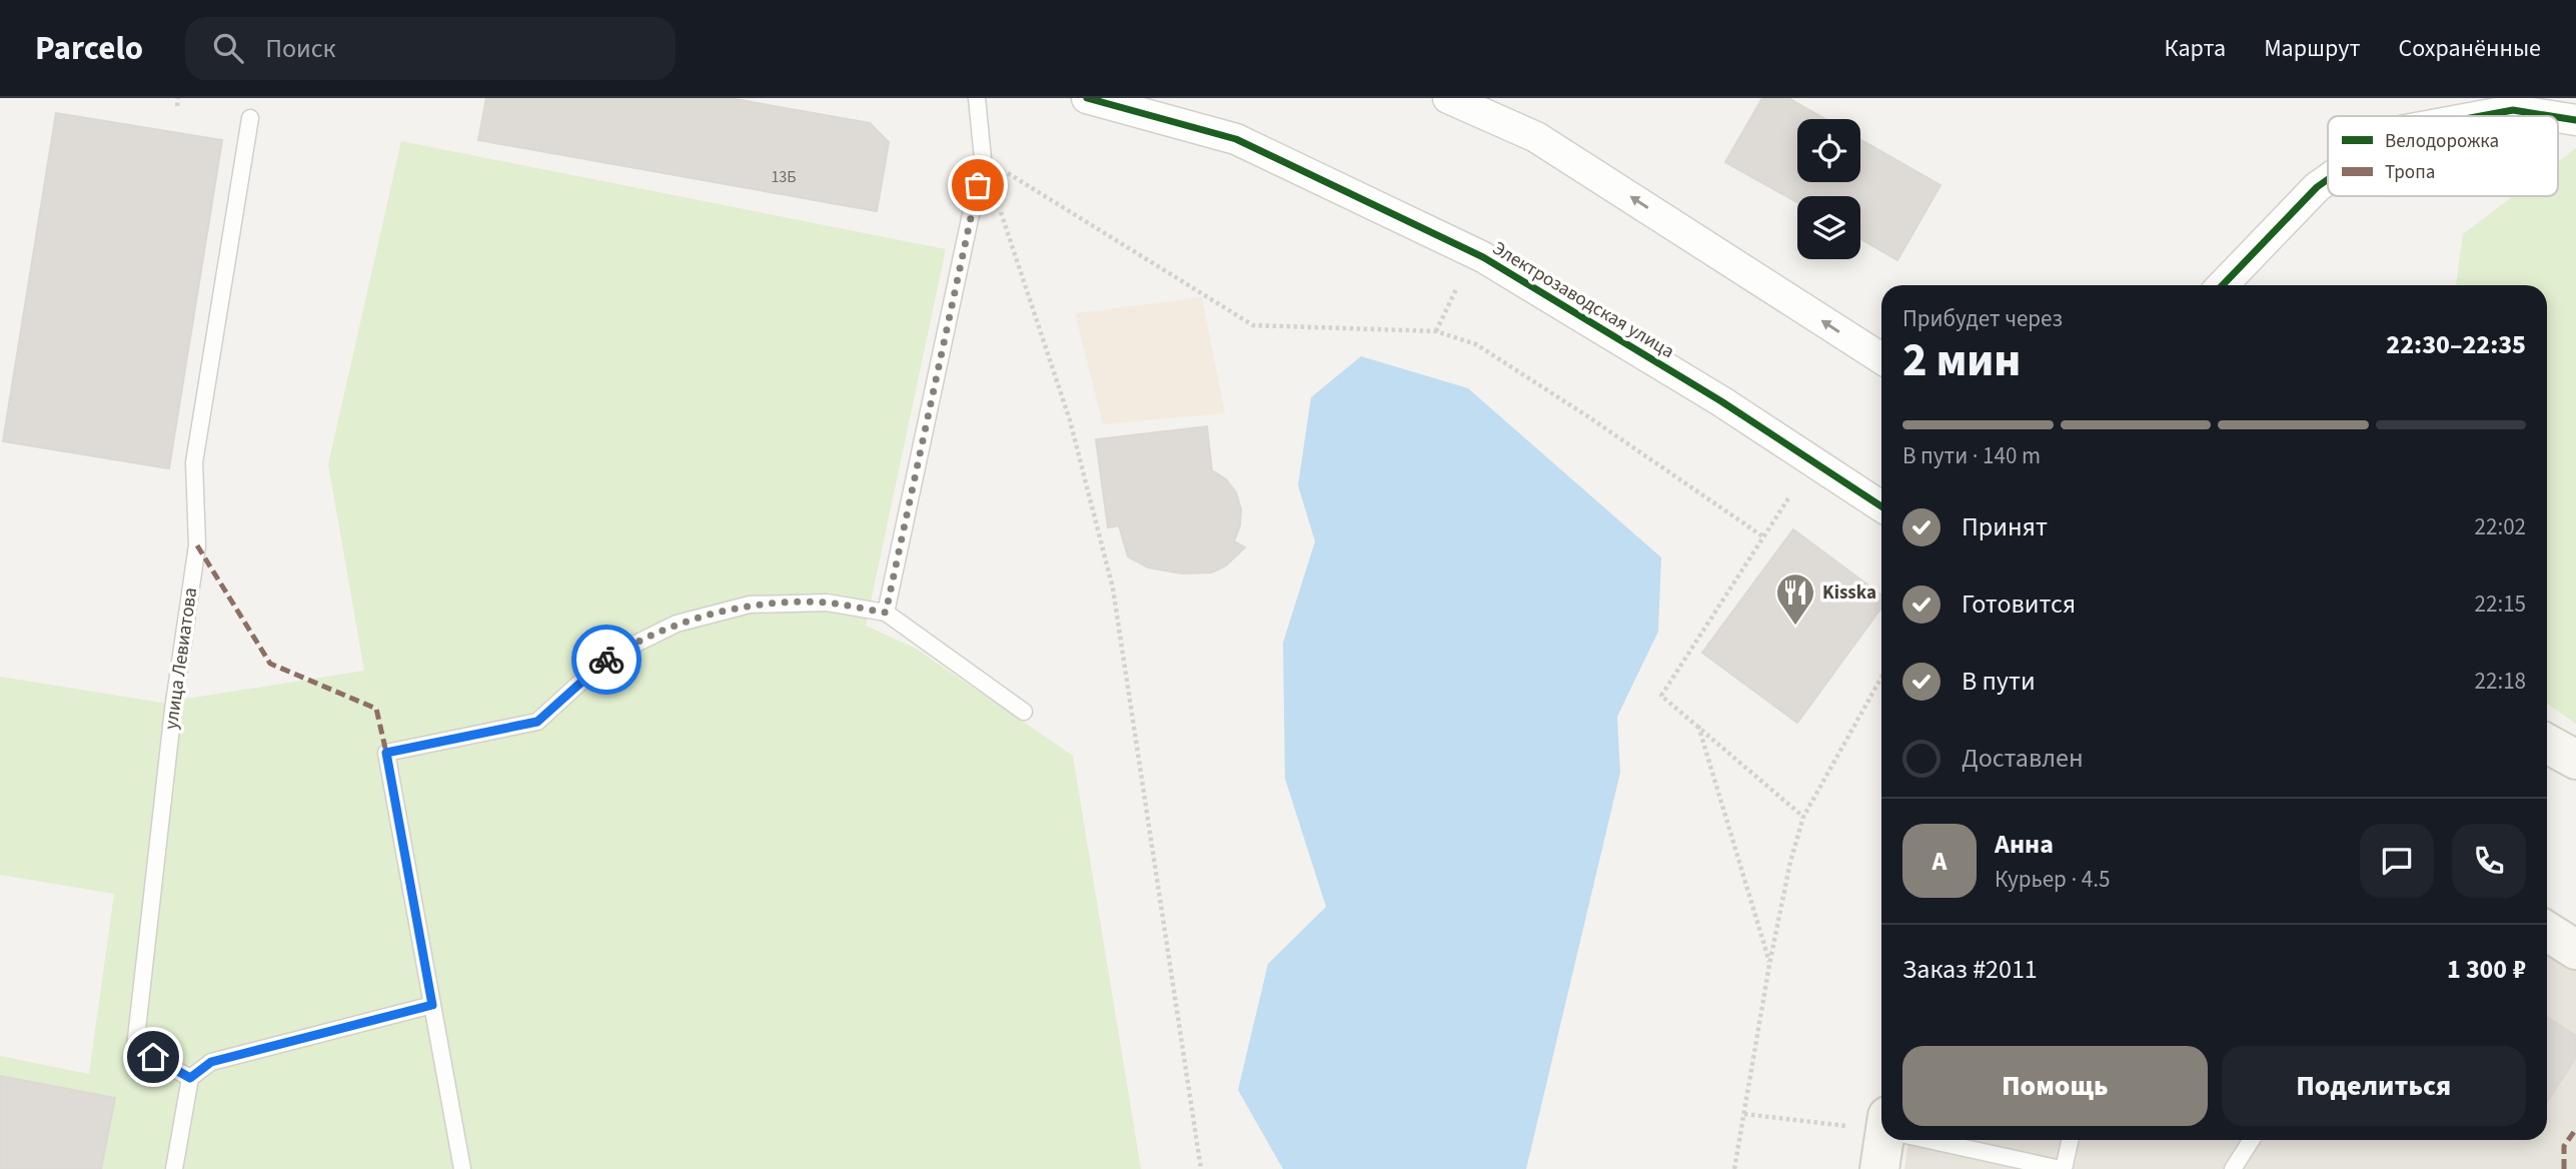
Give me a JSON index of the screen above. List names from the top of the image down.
{
  "streets": {
    "street": ["Электрозаводская улица"],
    "lane": ["улица Левиатова"]
  },
  "places": {
    "restaurant": ["Kisska"]
  },
  "house_numbers": ["13Б"],
  "legend": ["Велодорожка", "Тропа"],
  "page": {
    "header": "Parcelo",
    "search": "Поиск",
    "nav": ["Карта", "Маршрут", "Сохранённые"],
    "heading": ["2 мин", "Прибудет через", "22:30–22:35"],
    "panel": [
      "Анна",
      "Курьер · 4.5",
      "Заказ #2011",
      "1 300 ₽"
    ],
    "bar": "В пути · 140 m",
    "list": [
      ["Принят", "22:02"],
      ["Готовится", "22:15"],
      ["В пути", "22:18"],
      "Доставлен"
    ],
    "round": "А",
    "buttons": ["Помощь", "Поделиться"]
  }
}
